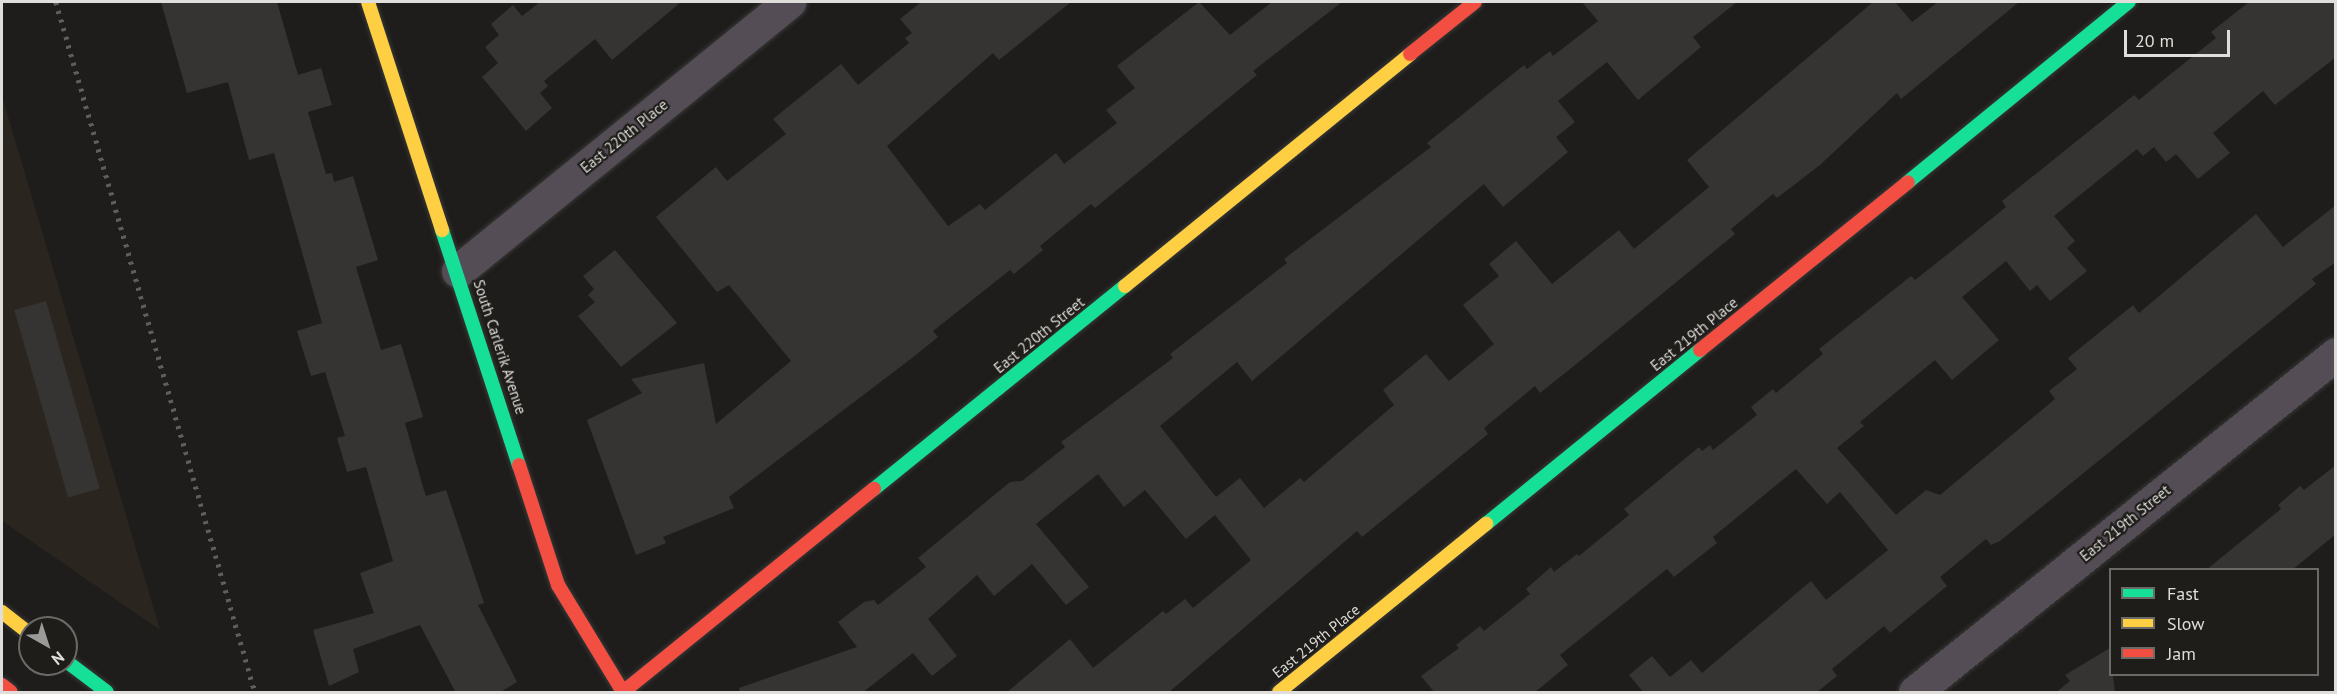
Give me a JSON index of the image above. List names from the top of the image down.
{
  "streets": {
    "street": [
      "East 220th Place",
      "East 219th Place",
      "East 220th Street",
      "South Carlerik Avenue",
      "East 219th Street"
    ]
  },
  "crossings": [
    ["East 220th Place", "South Carlerik Avenue"],
    ["East 220th Street", "South Carlerik Avenue"]
  ],
  "legend": ["Fast", "Slow", "Jam"],
  "scale_bar": "20 m",
  "north": "bottom right"
}
